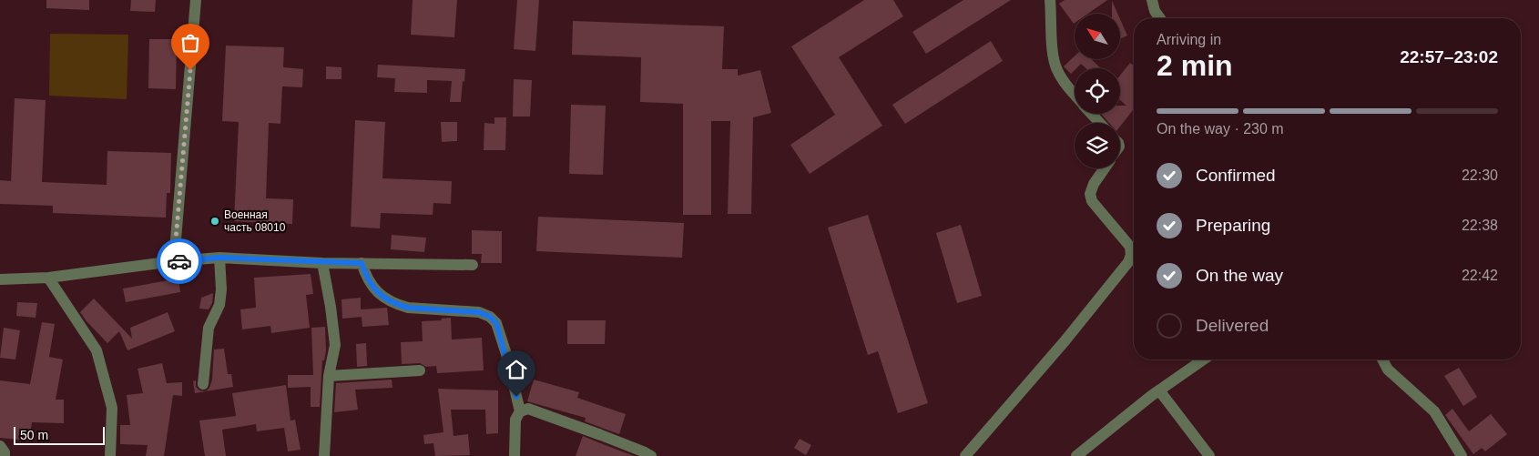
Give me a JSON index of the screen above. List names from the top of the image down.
{
  "places": ["Военная часть 08010"],
  "scale_bar": "50 m",
  "north": "top left",
  "page": {
    "heading": ["2 min", "Arriving in", "22:57–23:02"],
    "bar": "On the way · 230 m",
    "list": [
      ["Confirmed", "22:30"],
      ["Preparing", "22:38"],
      ["On the way", "22:42"],
      "Delivered"
    ],
    "scale": "50 m"
  }
}
